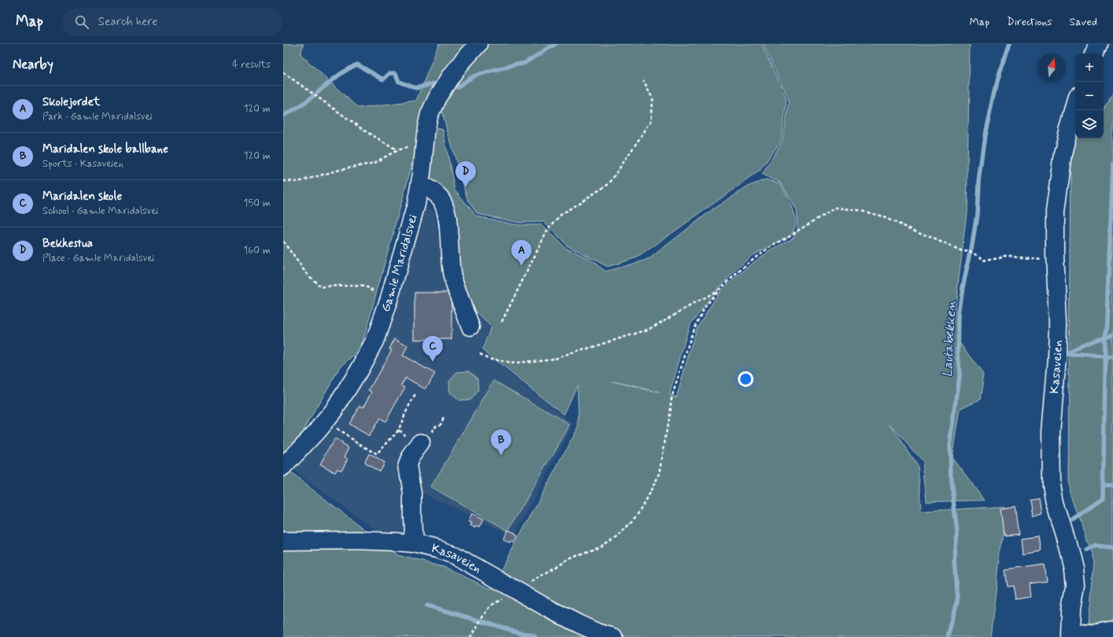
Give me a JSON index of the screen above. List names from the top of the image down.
{
  "streets": {
    "street": ["Gamle Maridalsvei", "Kasaveien"]
  },
  "water": ["Lautabekken"],
  "north": "top",
  "page": {
    "header": "Map",
    "search": "Search here",
    "nav": ["Map", "Directions", "Saved"],
    "heading": ["Nearby", "4 results"],
    "map_buttons": ["+", "−"],
    "list": [
      {
        "mark": "A",
        "name": "Skolejordet",
        "note": "Park · Gamle Maridalsvei",
        "value": "120 m"
      },
      {
        "mark": "B",
        "name": "Maridalen skole ballbane",
        "note": "Sports · Kasaveien",
        "value": "120 m"
      },
      {
        "mark": "C",
        "name": "Maridalen skole",
        "note": "School · Gamle Maridalsvei",
        "value": "150 m"
      },
      {
        "mark": "D",
        "name": "Bekkestua",
        "note": "Place · Gamle Maridalsvei",
        "value": "160 m"
      }
    ],
    "pins": [
      "D",
      "A",
      "C",
      "B"
    ]
  }
}
